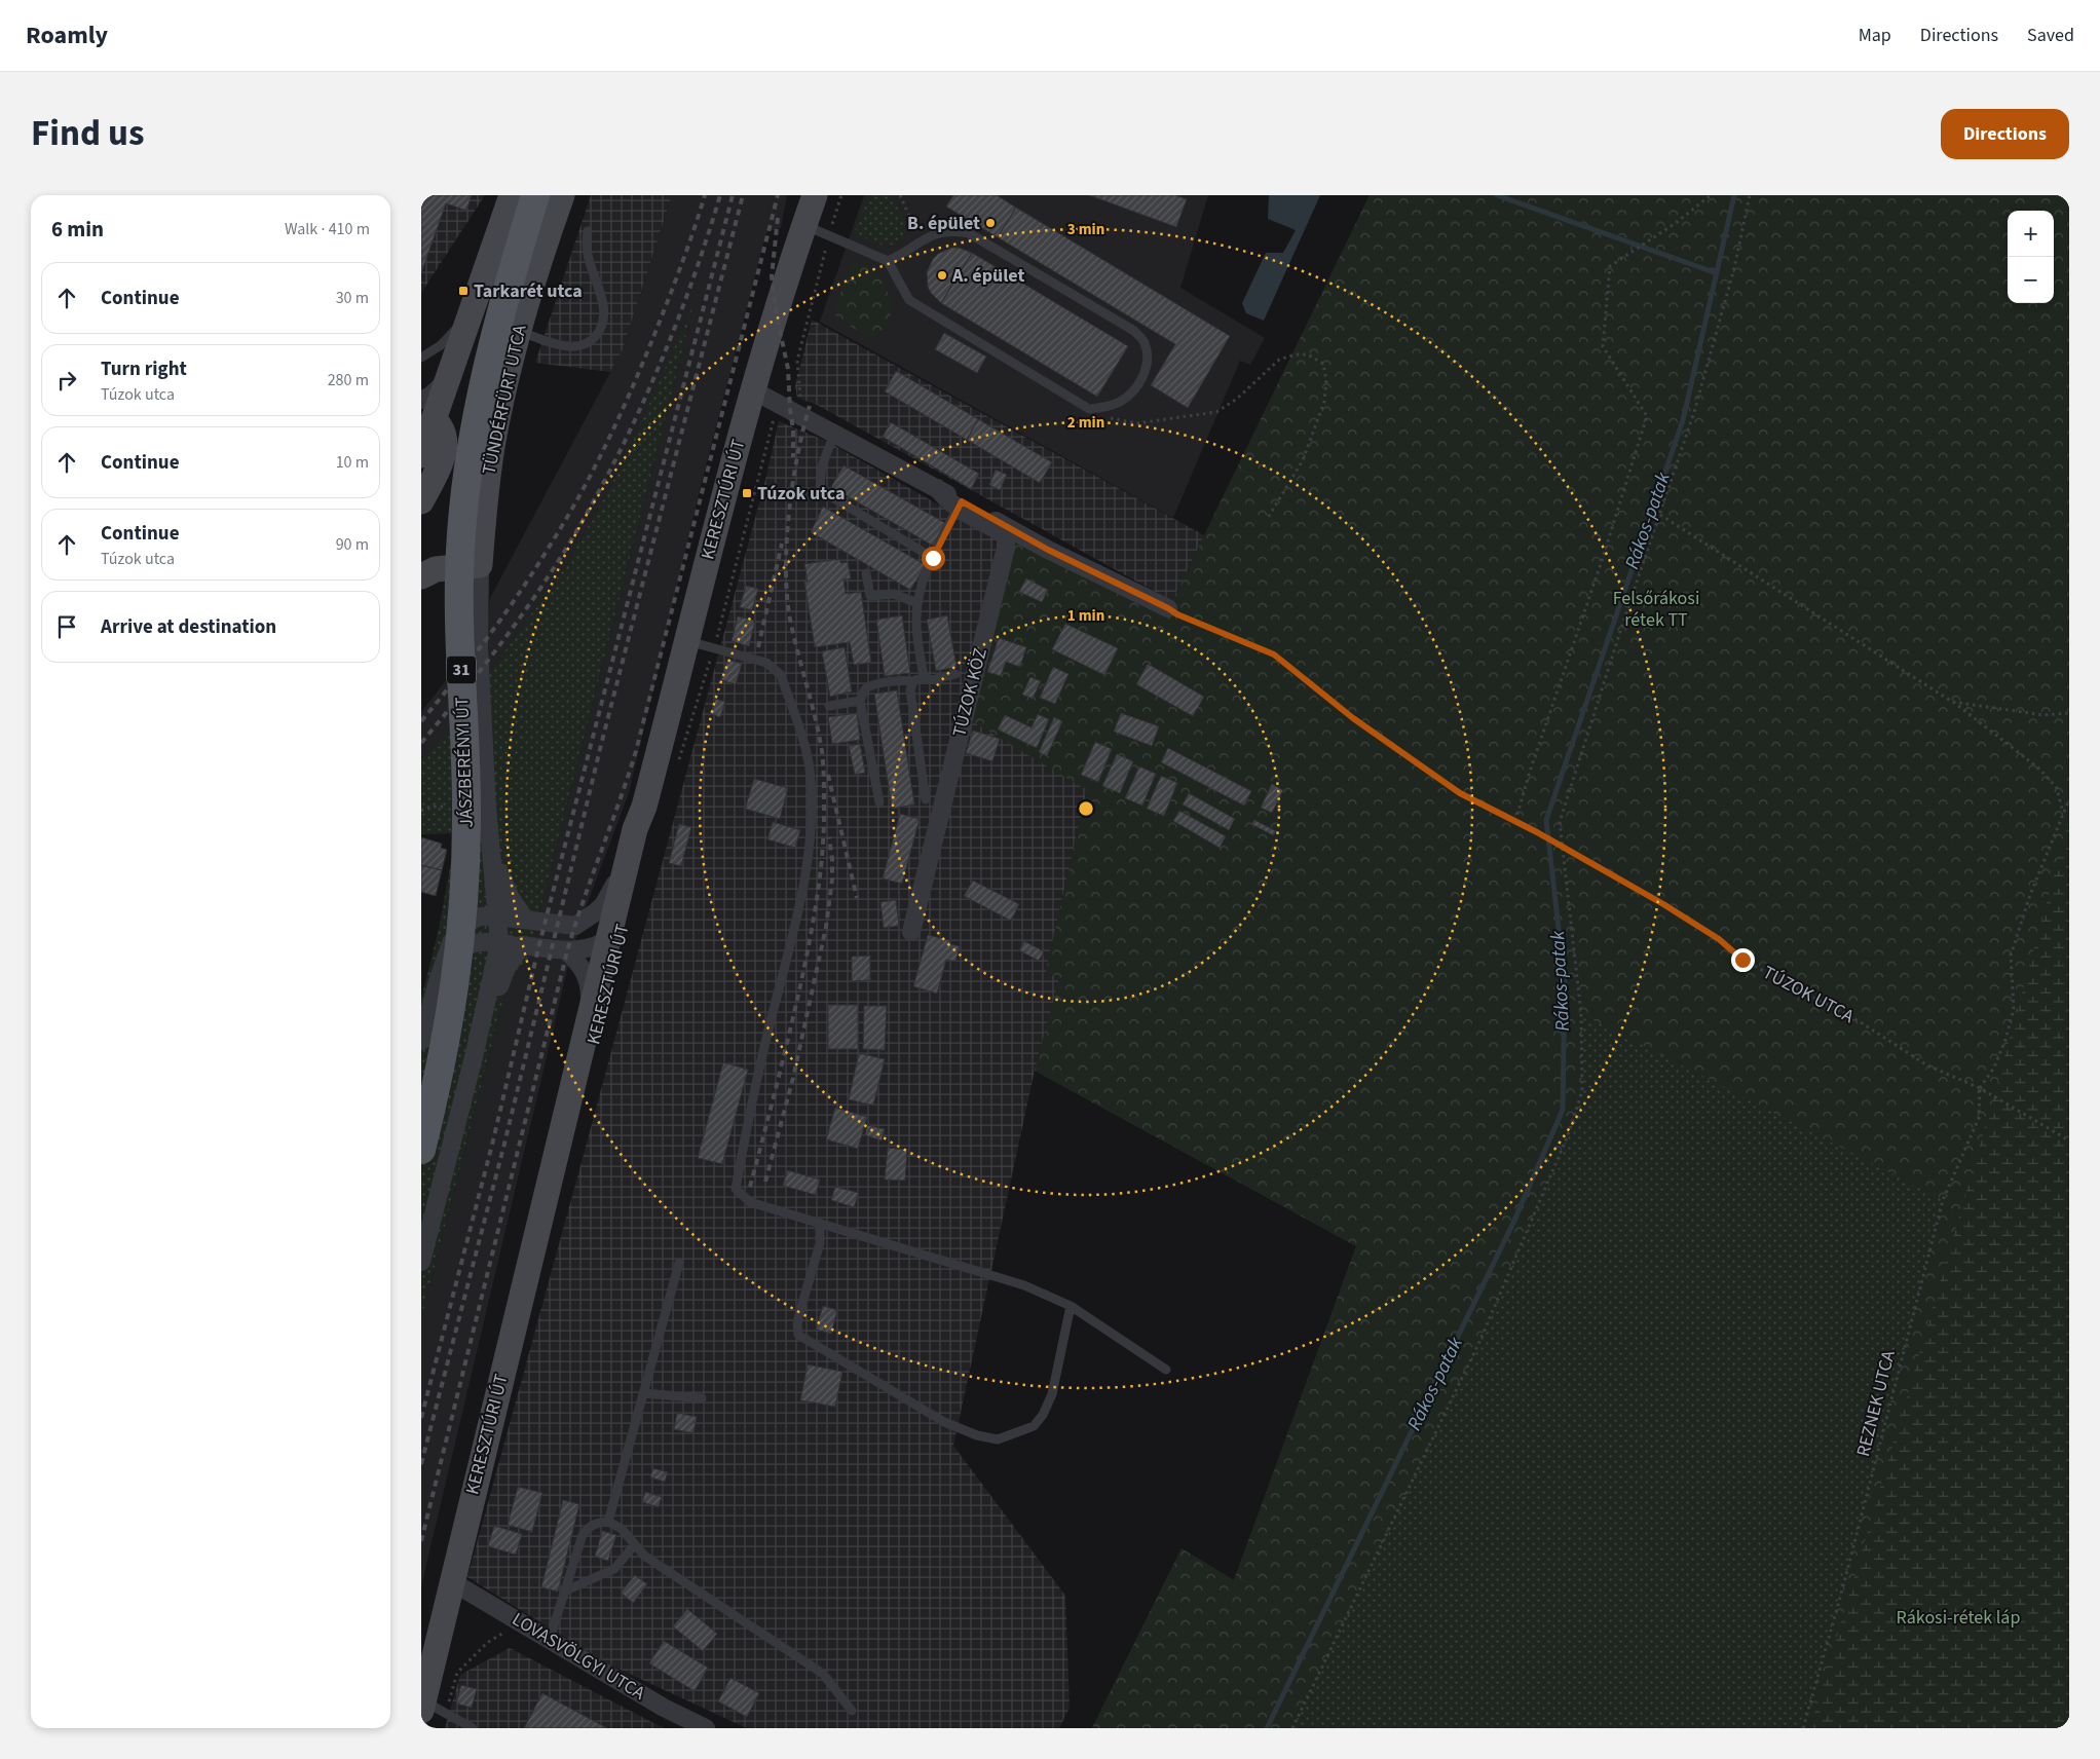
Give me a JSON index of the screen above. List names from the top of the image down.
{
  "streets": {
    "main road": [
      "TÜNDÉRFÜRT UTCA",
      "KERESZTÚRI ÚT",
      "31",
      "JÁSZBERÉNYI ÚT"
    ],
    "street": ["TÚZOK KÖZ", "LOVASVÖLGYI UTCA"],
    "path": ["TÚZOK UTCA", "REZNEK UTCA"]
  },
  "crossings": [
    ["TÜNDÉRFÜRT UTCA", "JÁSZBERÉNYI ÚT"],
    ["KERESZTÚRI ÚT", "LOVASVÖLGYI UTCA"],
    ["TÚZOK UTCA", "REZNEK UTCA"]
  ],
  "water": ["Rákos-patak"],
  "parks": ["Felsőrákosi rétek TT", "Rákosi-rétek láp"],
  "places": {
    "other": ["B. épület", "A. épület"],
    "transit": ["Tarkarét utca", "Túzok utca"]
  },
  "page": {
    "header": "Roamly",
    "nav": ["Map", "Directions", "Saved"],
    "title": "Find us",
    "buttons": "Directions",
    "heading": ["6 min", "Walk · 410 m"],
    "map_buttons": ["+", "−"],
    "list": [
      ["Continue", "30 m"],
      ["Turn right", "Túzok utca", "280 m"],
      ["Continue", "10 m"],
      ["Continue", "Túzok utca", "90 m"],
      "Arrive at destination"
    ]
  },
  "rings": ["3 min", "2 min", "1 min"]
}
